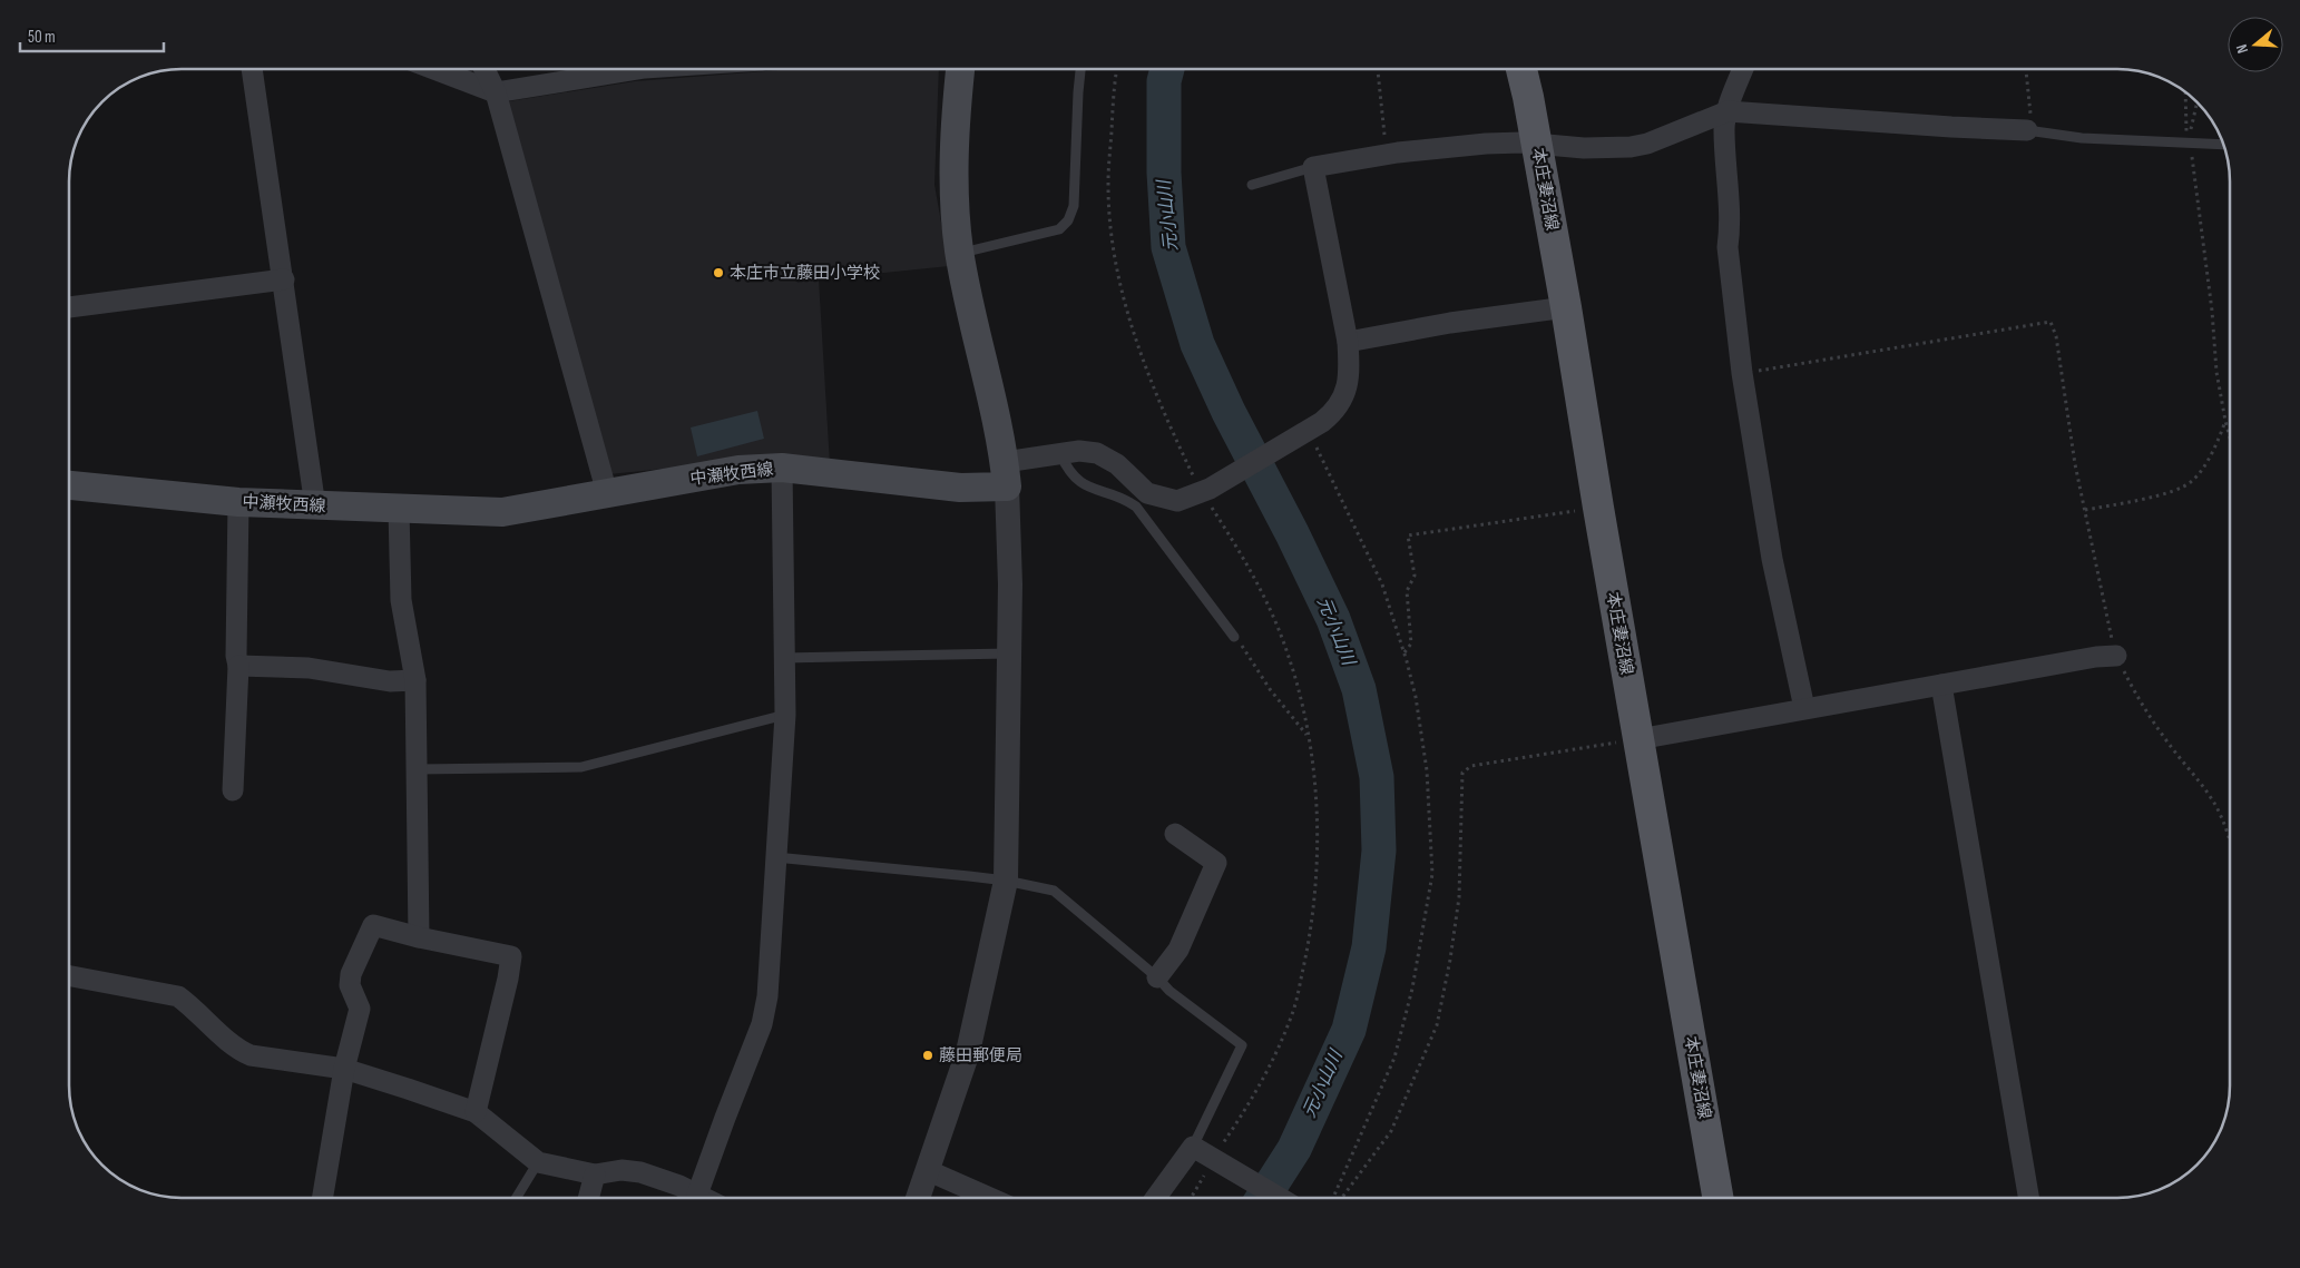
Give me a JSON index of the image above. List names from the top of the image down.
{
  "streets": {
    "main road": ["本庄妻沼線", "中瀬牧西線"]
  },
  "water": ["元小山川"],
  "places": ["本庄市立藤田小学校", "藤田郵便局"],
  "scale_bar": "50 m",
  "north": "left"
}
